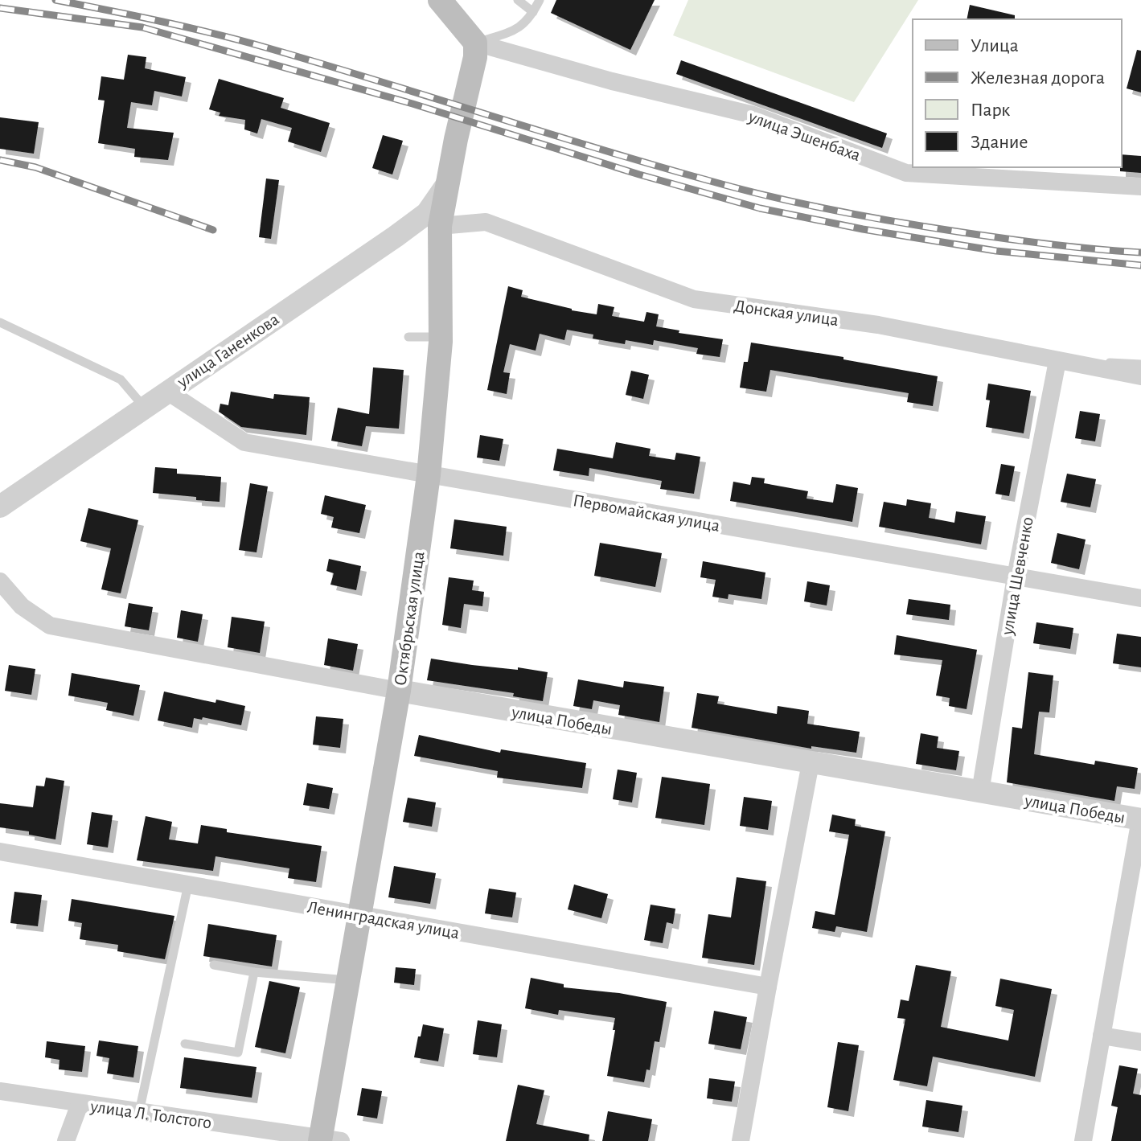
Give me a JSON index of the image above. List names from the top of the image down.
{
  "streets": {
    "main road": ["Октябрьская улица"],
    "street": [
      "улица Эшенбаха",
      "Донская улица",
      "улица Ганенкова",
      "Первомайская улица",
      "улица Шевченко",
      "улица Победы",
      "Ленинградская улица",
      "улица Л. Толстого"
    ]
  },
  "crossings": [
    ["улица Эшенбаха", "Октябрьская улица"],
    ["Донская улица", "улица Шевченко"],
    ["Донская улица", "Октябрьская улица"],
    ["улица Ганенкова", "Первомайская улица"],
    ["улица Ганенкова", "Октябрьская улица"],
    ["Первомайская улица", "улица Шевченко"],
    ["Первомайская улица", "Октябрьская улица"],
    ["улица Шевченко", "улица Победы"],
    ["Октябрьская улица", "улица Победы"],
    ["Октябрьская улица", "Ленинградская улица"],
    ["Октябрьская улица", "улица Л. Толстого"]
  ],
  "legend": [
    "Улица",
    "Железная дорога",
    "Парк",
    "Здание"
  ]
}
